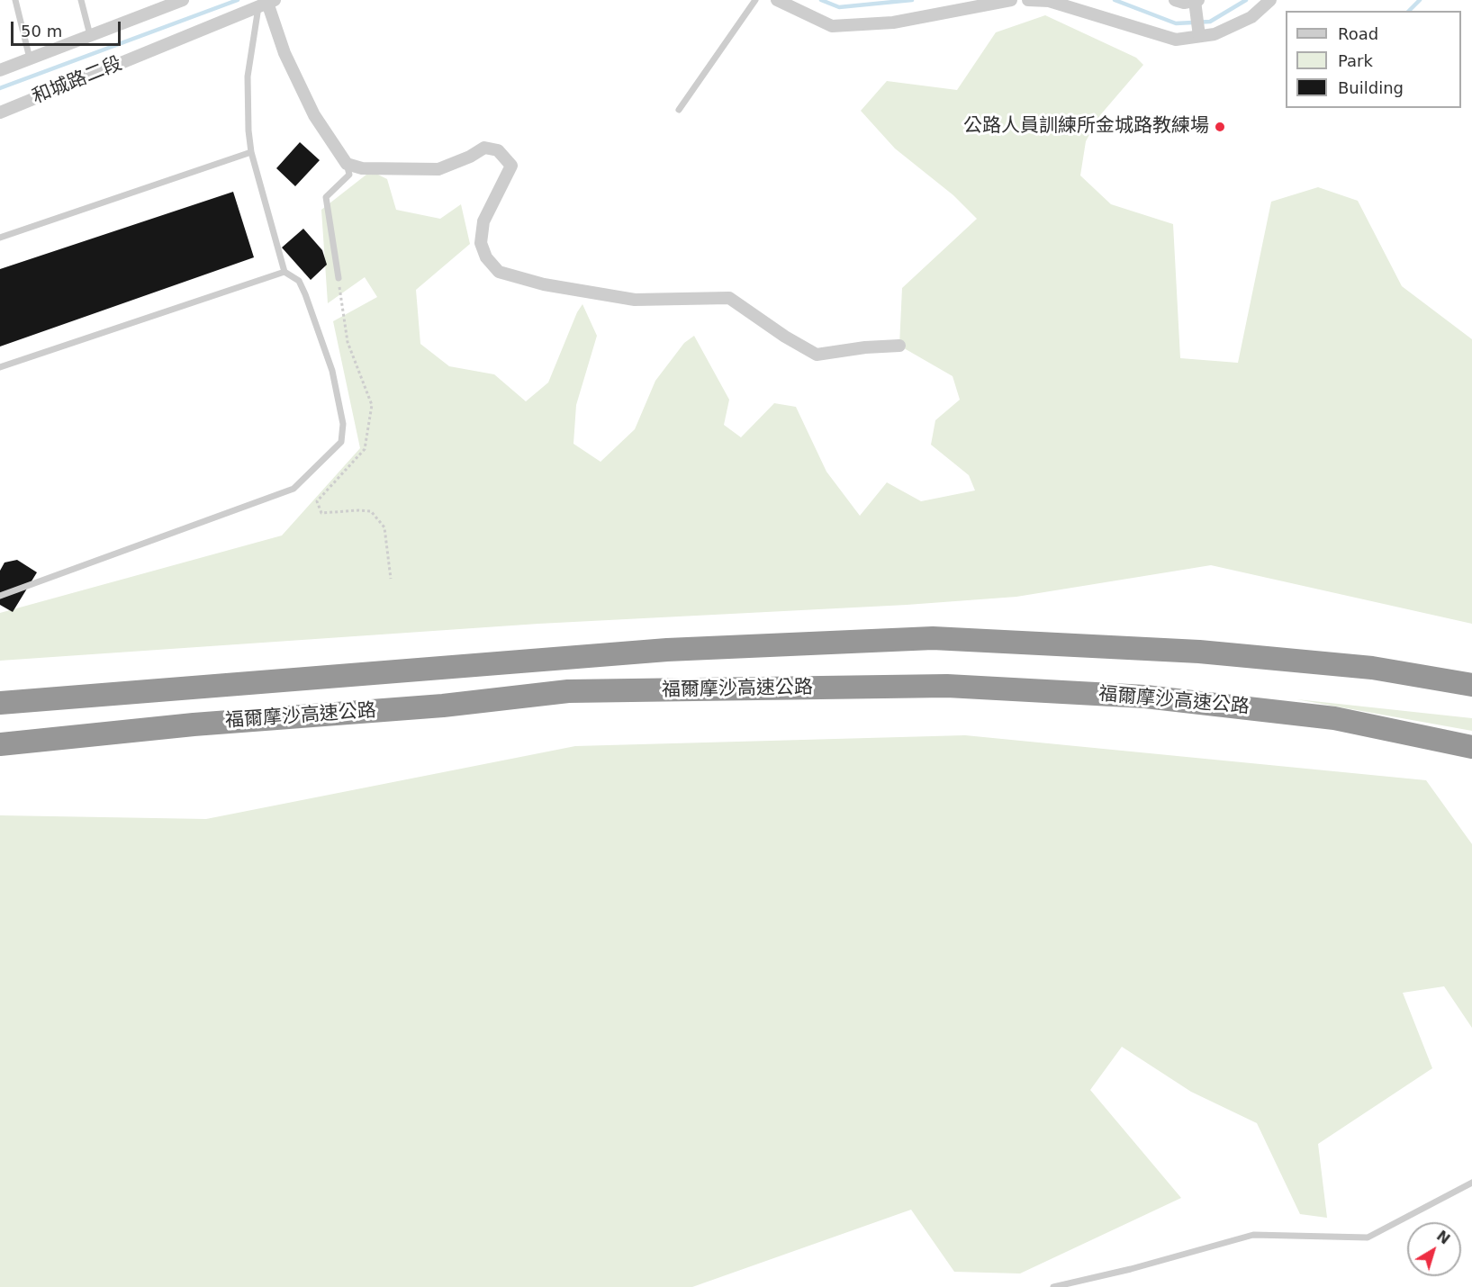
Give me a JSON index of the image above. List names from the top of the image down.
{
  "streets": {
    "highway": ["福爾摩沙高速公路"],
    "street": ["和城路二段"]
  },
  "places": ["公路人員訓練所金城路教練場"],
  "legend": ["Road", "Park", "Building"],
  "scale_bar": "50 m",
  "north": "top right"
}
